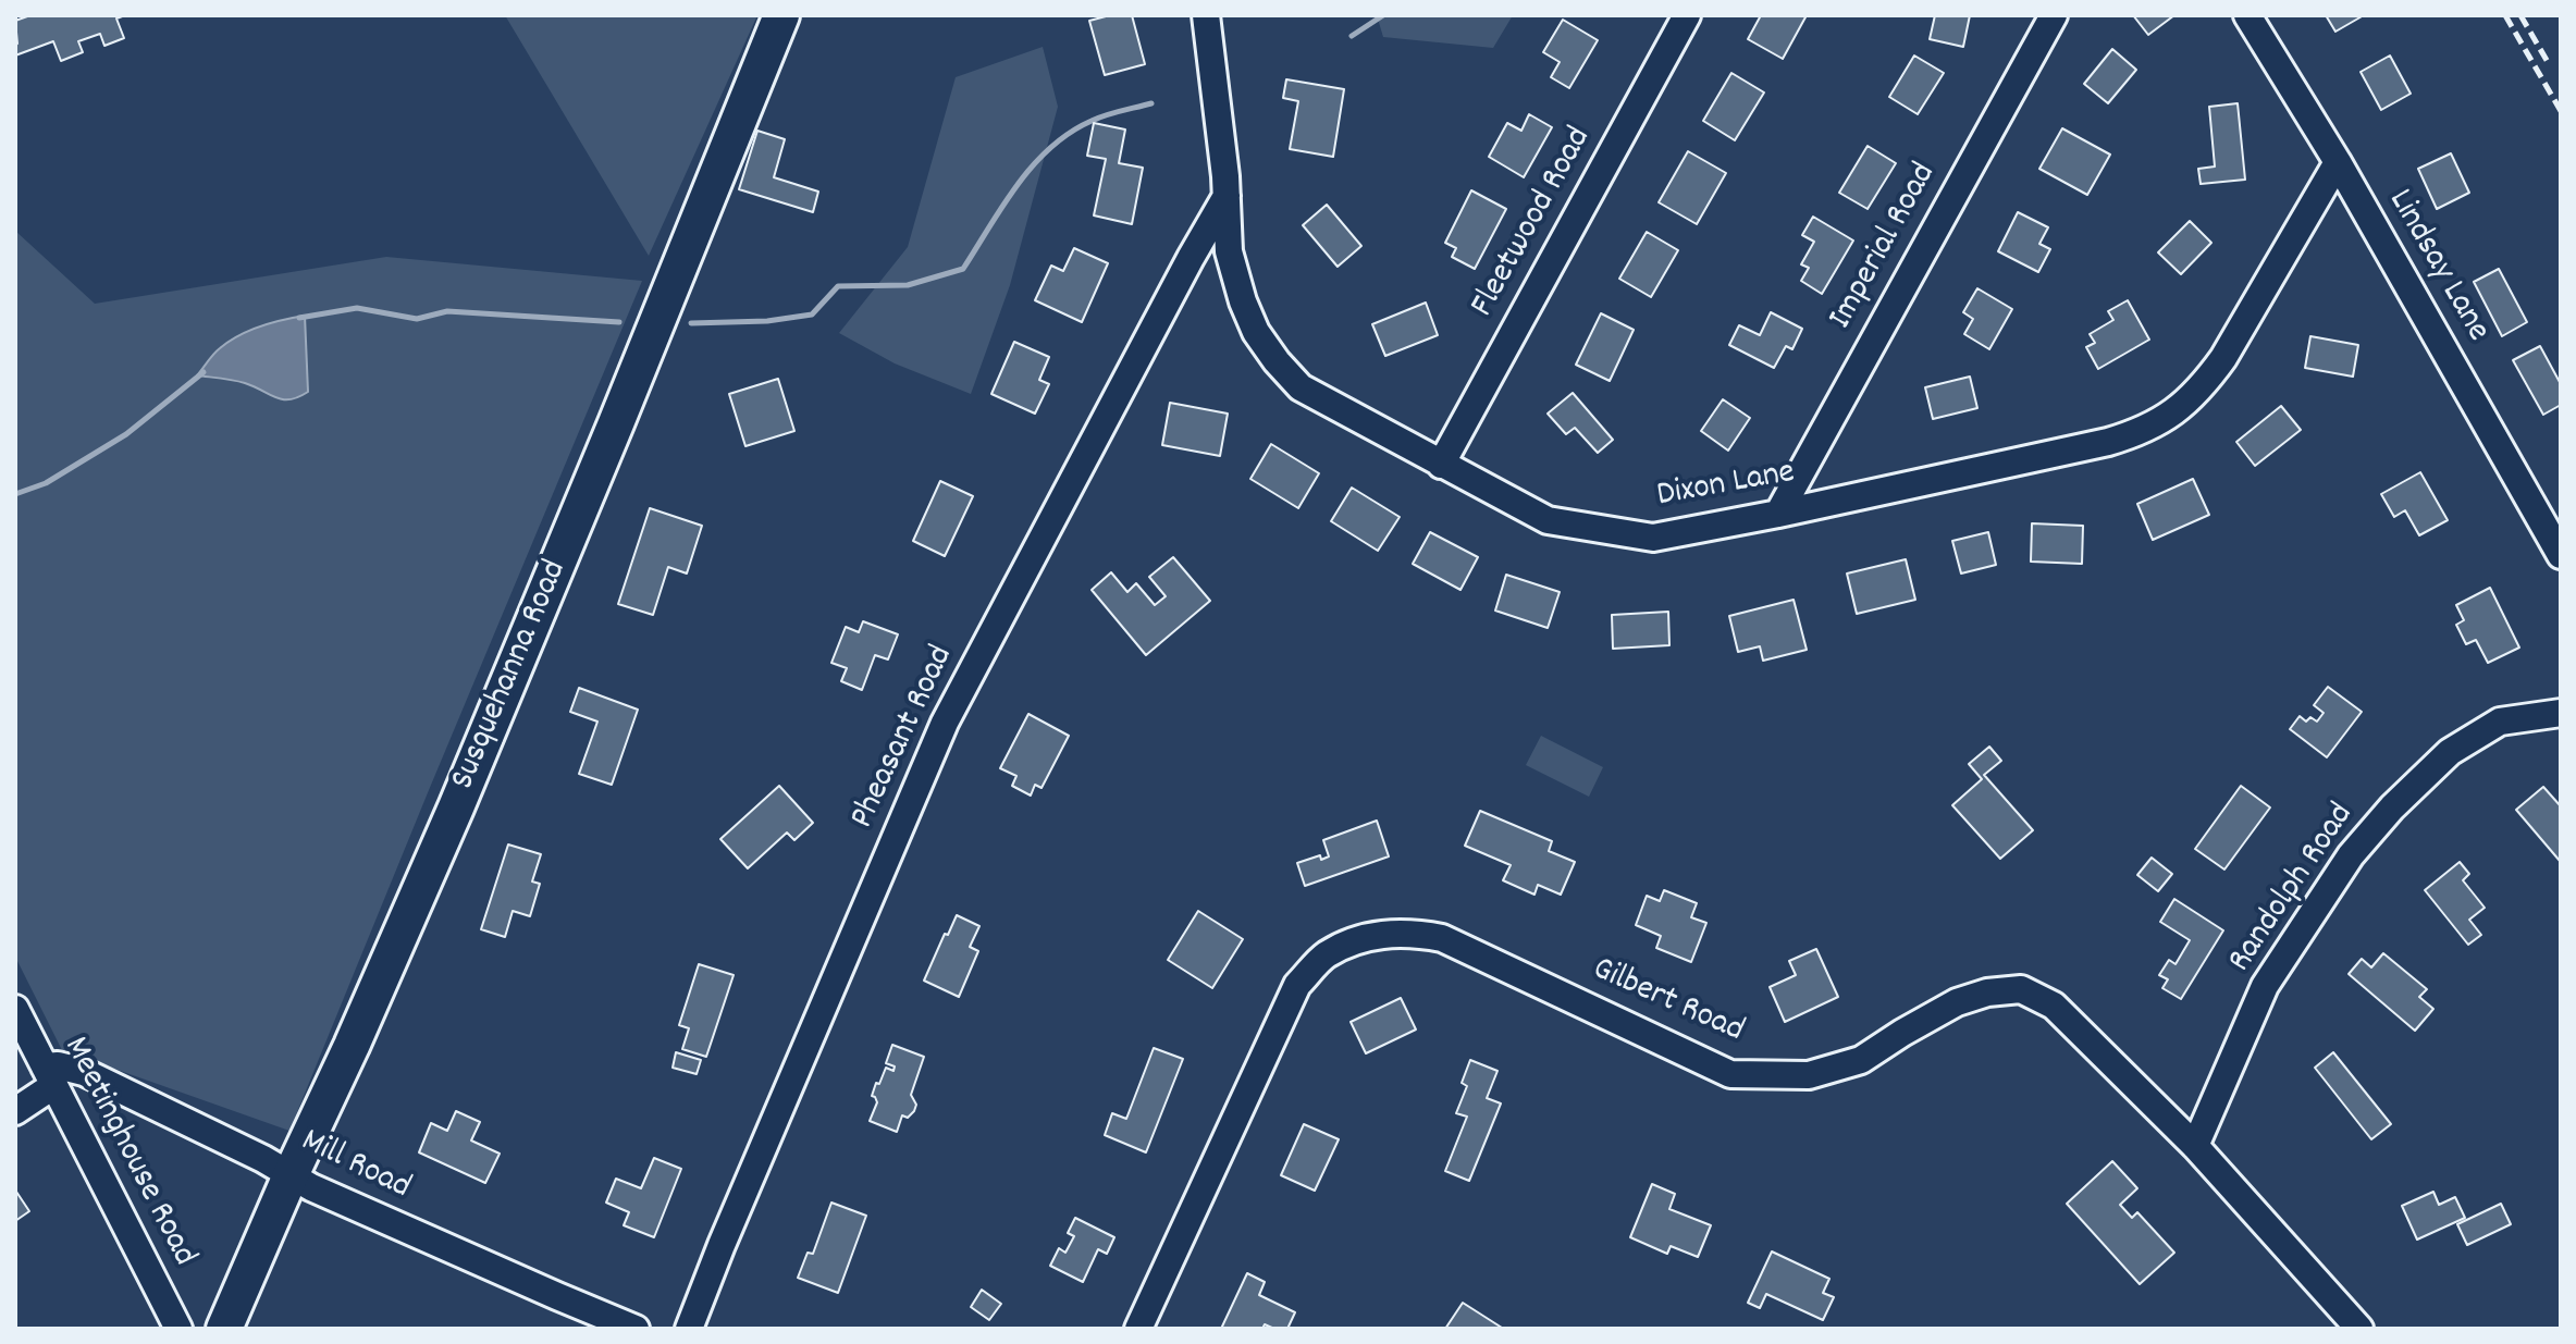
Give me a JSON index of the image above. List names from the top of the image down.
{
  "streets": {
    "main road": ["Susquehanna Road"],
    "street": [
      "Fleetwood Road",
      "Imperial Road",
      "Lindsay Lane",
      "Dixon Lane",
      "Pheasant Road",
      "Randolph Road",
      "Gilbert Road",
      "Meetinghouse Road",
      "Mill Road"
    ]
  },
  "crossings": [
    ["Fleetwood Road", "Dixon Lane"],
    ["Imperial Road", "Dixon Lane"],
    ["Lindsay Lane", "Dixon Lane"],
    ["Dixon Lane", "Pheasant Road"],
    ["Susquehanna Road", "Mill Road"],
    ["Randolph Road", "Gilbert Road"],
    ["Meetinghouse Road", "Mill Road"]
  ]
}
